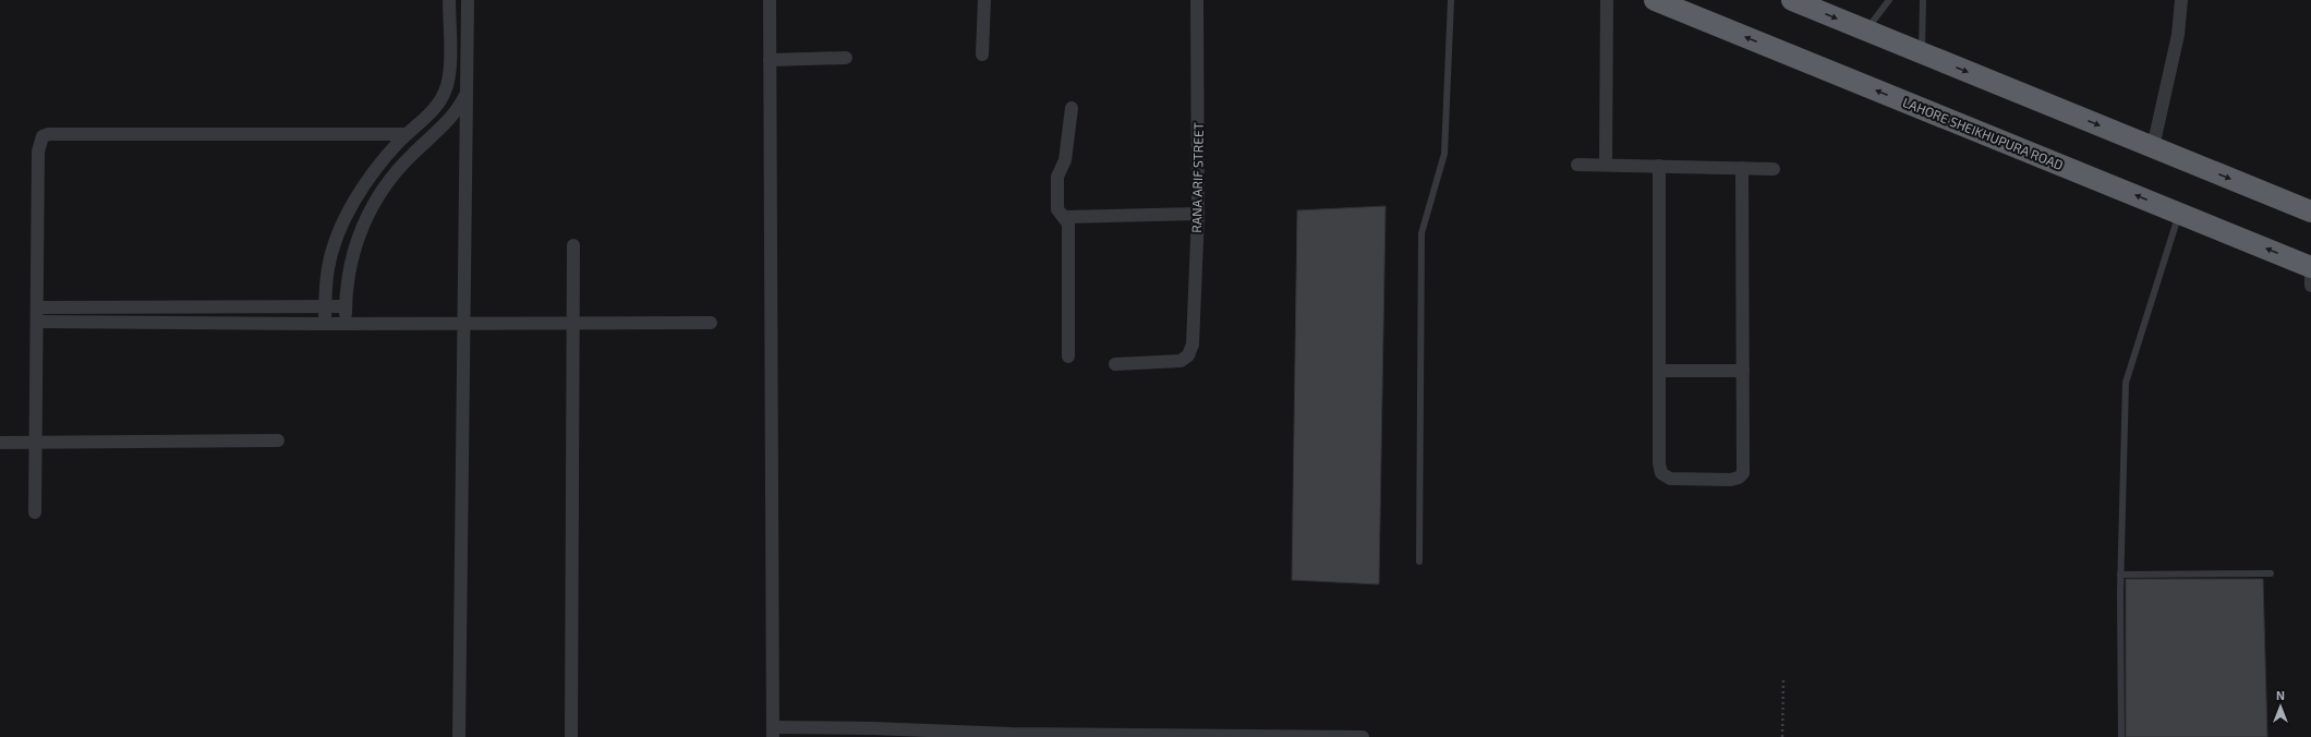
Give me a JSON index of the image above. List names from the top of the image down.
{
  "streets": {
    "highway": ["LAHORE SHEIKHUPURA ROAD"],
    "street": ["RANA ARIF STREET"]
  },
  "north": "top"
}
